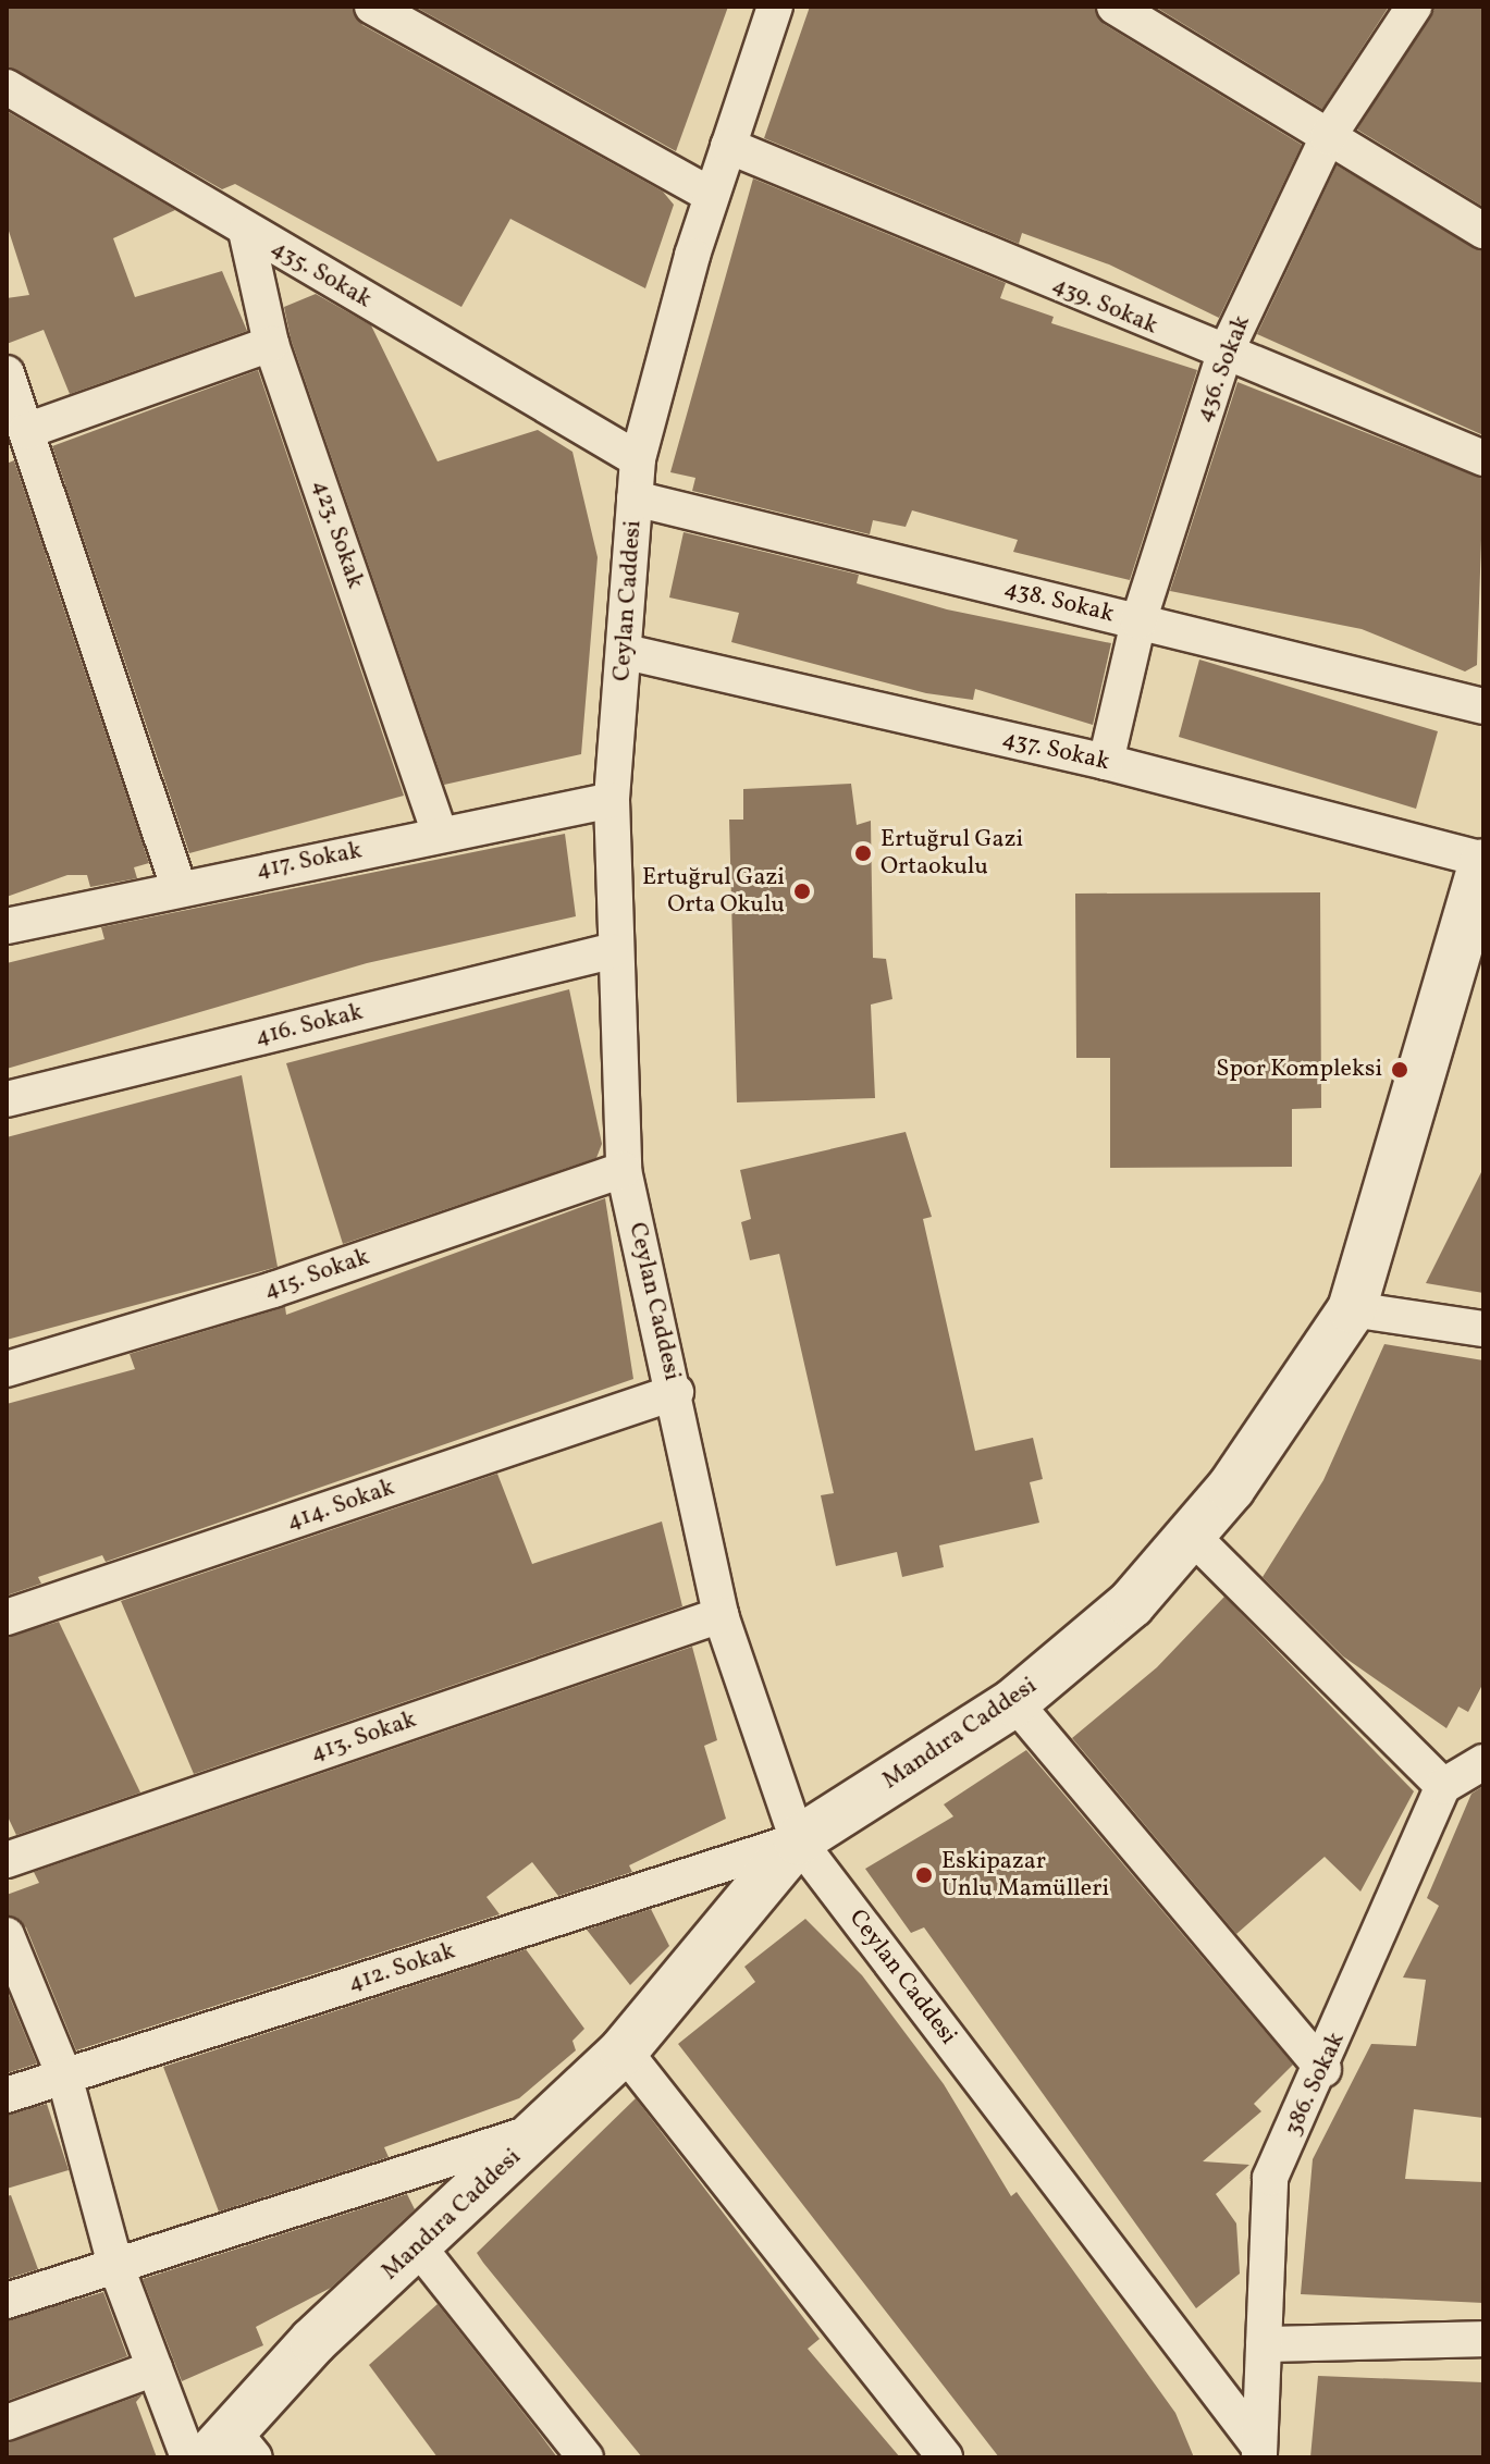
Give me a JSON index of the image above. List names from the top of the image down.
{
  "streets": {
    "street": [
      "435. Sokak",
      "439. Sokak",
      "436. Sokak",
      "423. Sokak",
      "Ceylan Caddesi",
      "438. Sokak",
      "437. Sokak",
      "417. Sokak",
      "416. Sokak",
      "415. Sokak",
      "414. Sokak",
      "Mandıra Caddesi",
      "413. Sokak",
      "412. Sokak",
      "386. Sokak"
    ]
  },
  "crossings": [
    ["435. Sokak", "423. Sokak"],
    ["435. Sokak", "Ceylan Caddesi"],
    ["439. Sokak", "436. Sokak"],
    ["439. Sokak", "Ceylan Caddesi"],
    ["436. Sokak", "438. Sokak"],
    ["436. Sokak", "437. Sokak"],
    ["423. Sokak", "417. Sokak"],
    ["Ceylan Caddesi", "438. Sokak"],
    ["Ceylan Caddesi", "437. Sokak"],
    ["Ceylan Caddesi", "417. Sokak"],
    ["Ceylan Caddesi", "416. Sokak"],
    ["Ceylan Caddesi", "415. Sokak"],
    ["Ceylan Caddesi", "414. Sokak"],
    ["Ceylan Caddesi", "Mandıra Caddesi"],
    ["Ceylan Caddesi", "413. Sokak"],
    ["Ceylan Caddesi", "412. Sokak"],
    ["Ceylan Caddesi", "386. Sokak"],
    ["437. Sokak", "Mandıra Caddesi"],
    ["Mandıra Caddesi", "412. Sokak"]
  ],
  "places": [
    "Ertuğrul Gazi Ortaokulu",
    "Ertuğrul Gazi Orta Okulu",
    "Spor Kompleksi",
    "Eskipazar Unlu Mamülleri"
  ]
}
